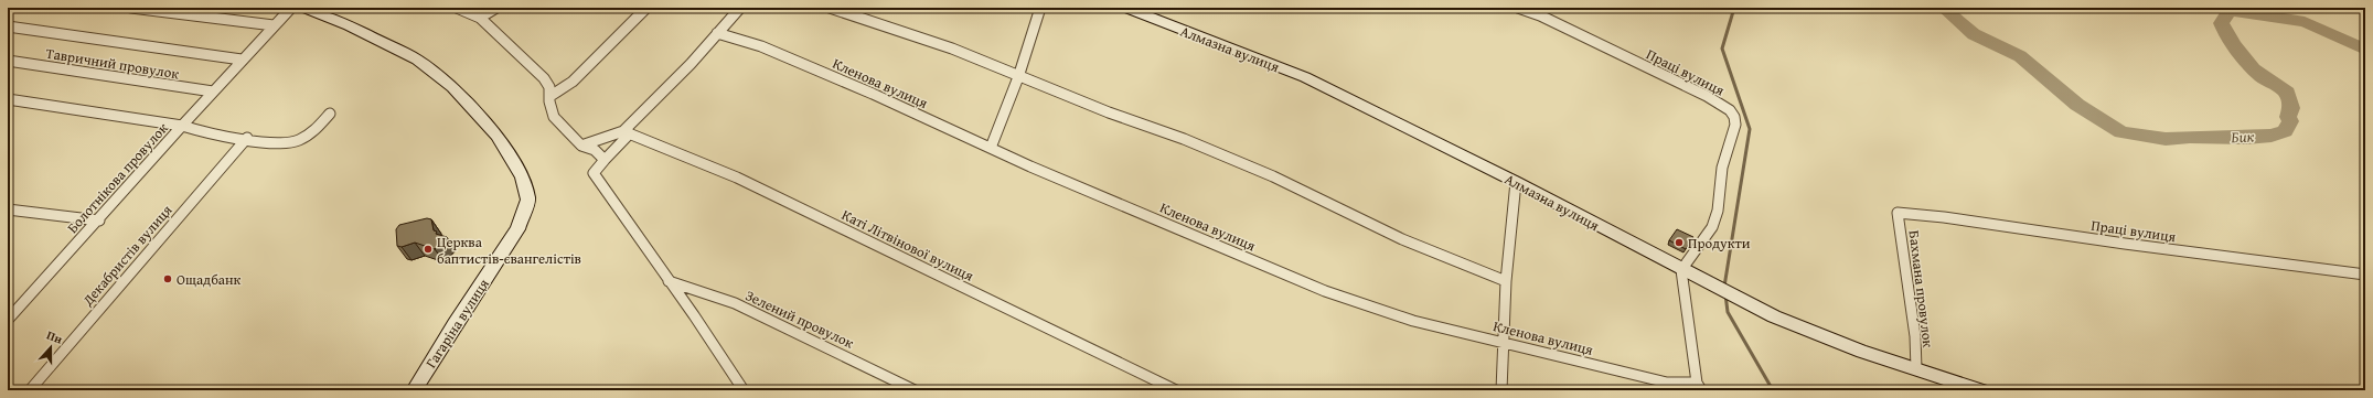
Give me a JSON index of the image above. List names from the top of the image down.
{
  "streets": {
    "main road": ["Алмазна вулиця", "Гагаріна вулиця"],
    "street": [
      "Тавричний провулок",
      "Праці вулиця",
      "Кленова вулиця",
      "Болотнікова провулок",
      "Каті Літвінової вулиця",
      "Декабристів вулиця",
      "Бахмана провулок",
      "Зелений провулок"
    ]
  },
  "crossings": [
    ["Алмазна вулиця", "Праці вулиця"],
    ["Алмазна вулиця", "Бахмана провулок"],
    ["Праці вулиця", "Бахмана провулок"]
  ],
  "water": ["Бик"],
  "places": ["Продукти", "Церква баптистів-євангелістів", "Ощадбанк"],
  "north": "top"
}
